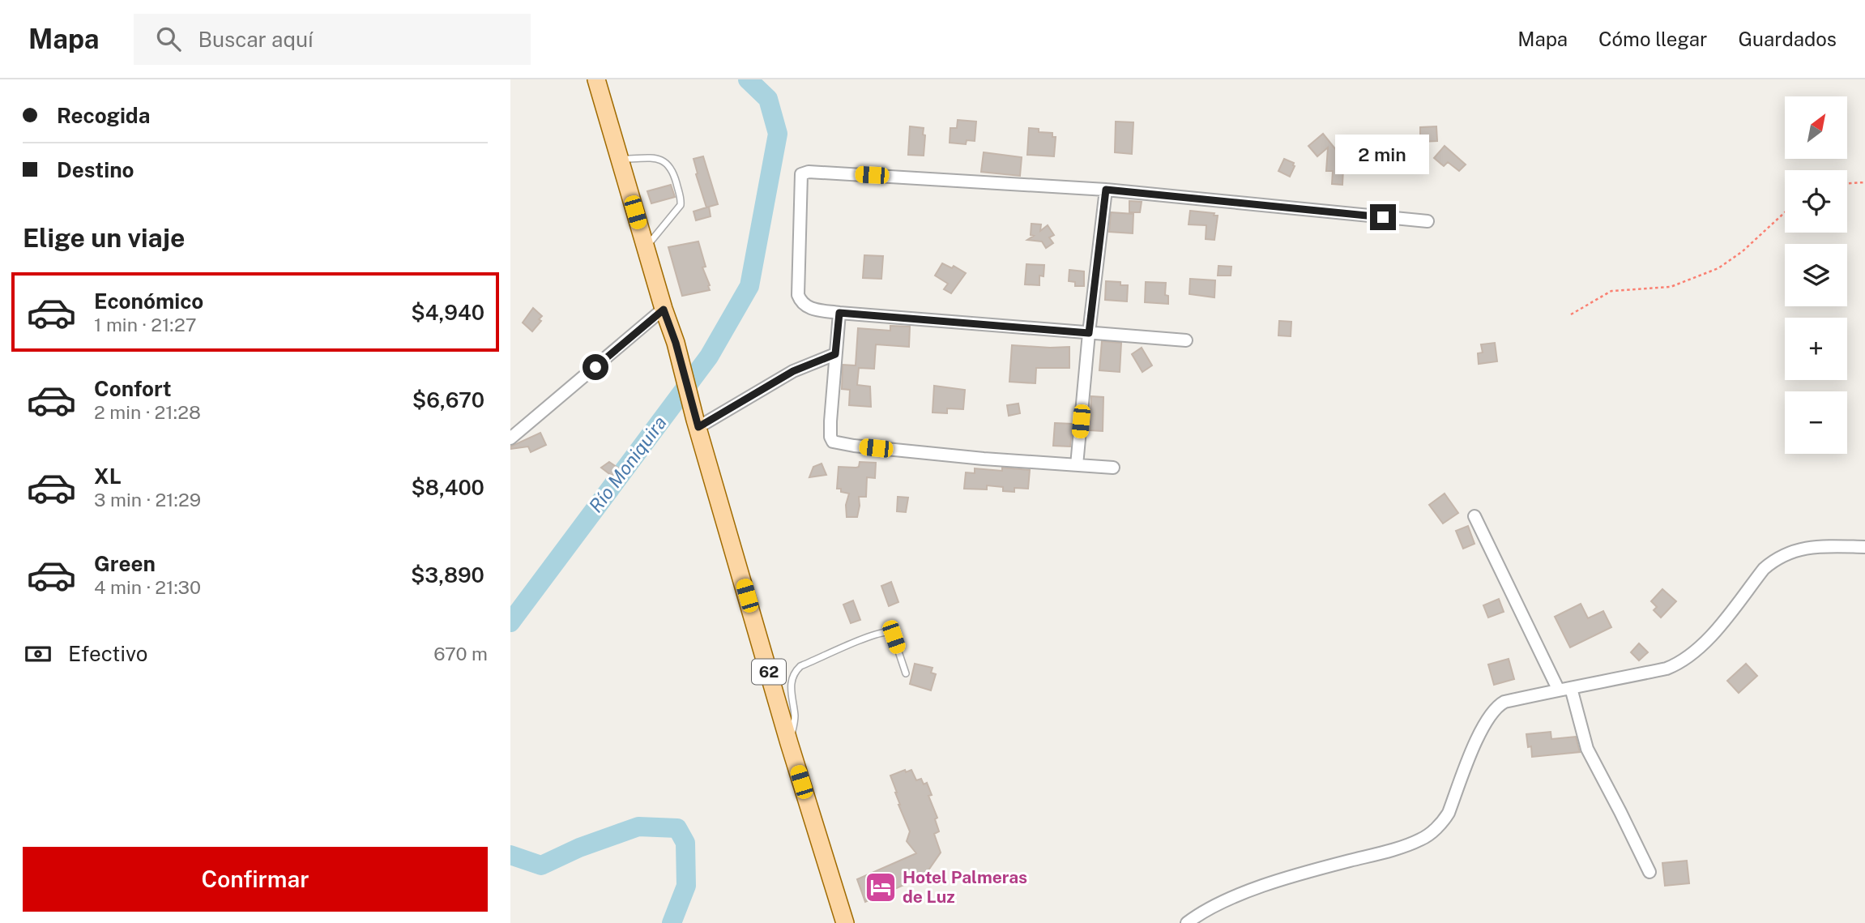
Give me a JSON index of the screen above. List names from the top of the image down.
{
  "streets": {
    "main road": ["62"]
  },
  "water": ["Río Moniquira"],
  "places": {
    "hotel": ["Hotel Palmeras de Luz"]
  },
  "north": "top right",
  "page": {
    "header": "Mapa",
    "search": "Buscar aquí",
    "nav": ["Mapa", "Cómo llegar", "Guardados"],
    "banner": ["Recogida", "Destino"],
    "map_buttons": ["+", "−"],
    "bubble": "2 min",
    "heading": "Elige un viaje",
    "list": [
      {
        "name": "Económico",
        "note": "1 min · 21:27",
        "value": "$4,940"
      },
      {
        "name": "Confort",
        "note": "2 min · 21:28",
        "value": "$6,670"
      },
      {
        "name": "XL",
        "note": "3 min · 21:29",
        "value": "$8,400"
      },
      {
        "name": "Green",
        "note": "4 min · 21:30",
        "value": "$3,890"
      }
    ],
    "pay": ["Efectivo", "670 m"],
    "buttons": "Confirmar"
  }
}
